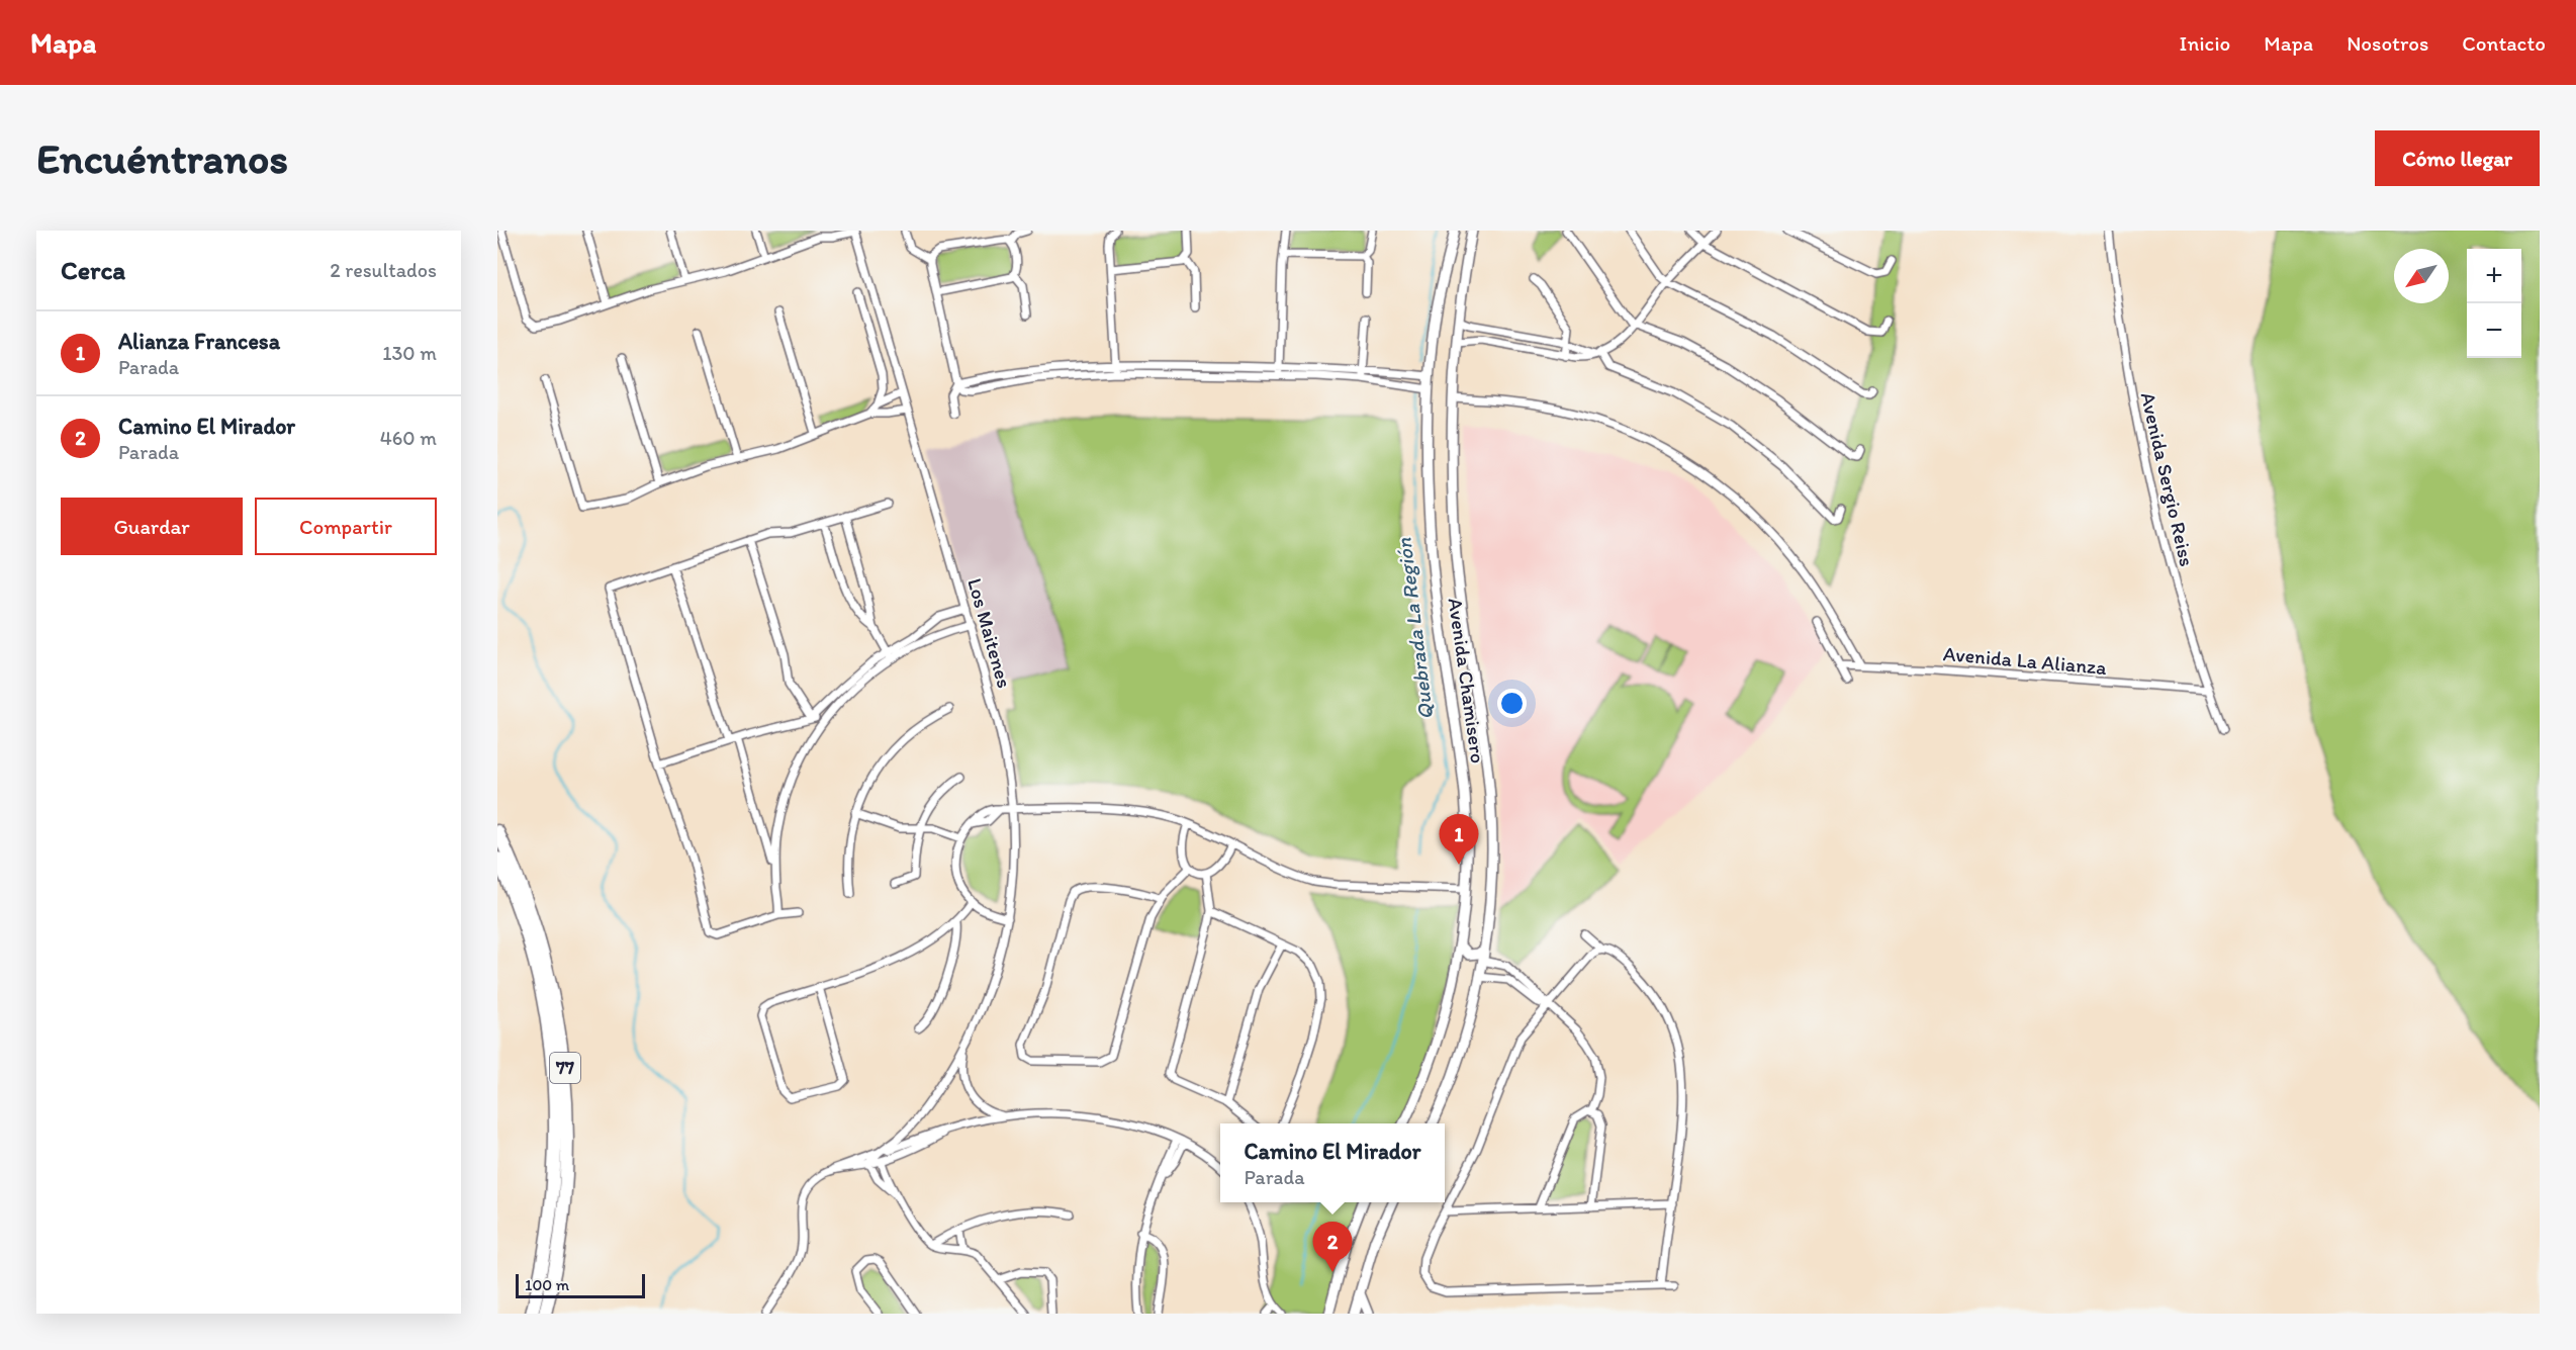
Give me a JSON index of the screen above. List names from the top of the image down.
{
  "streets": {
    "highway": ["77"],
    "street": [
      "Avenida Sergio Reiss",
      "Los Maitenes",
      "Avenida La Alianza",
      "Avenida Chamisero"
    ]
  },
  "crossings": [
    ["Avenida Sergio Reiss", "Avenida La Alianza"]
  ],
  "water": ["Quebrada La Región"],
  "scale_bar": "100 m",
  "north": "bottom left",
  "page": {
    "header": "Mapa",
    "nav": [
      "Inicio",
      "Mapa",
      "Nosotros",
      "Contacto"
    ],
    "buttons": [
      "Cómo llegar",
      ["Guardar", "Compartir"]
    ],
    "title": "Encuéntranos",
    "heading": ["Cerca", "2 resultados"],
    "map_buttons": ["+", "−"],
    "list": [
      {
        "mark": "1",
        "name": "Alianza Francesa",
        "note": "Parada",
        "value": "130 m"
      },
      {
        "mark": "2",
        "name": "Camino El Mirador",
        "note": "Parada",
        "value": "460 m"
      }
    ],
    "pins": ["1", "2"],
    "popup": ["Camino El Mirador", "Parada"],
    "scale": "100 m"
  }
}
